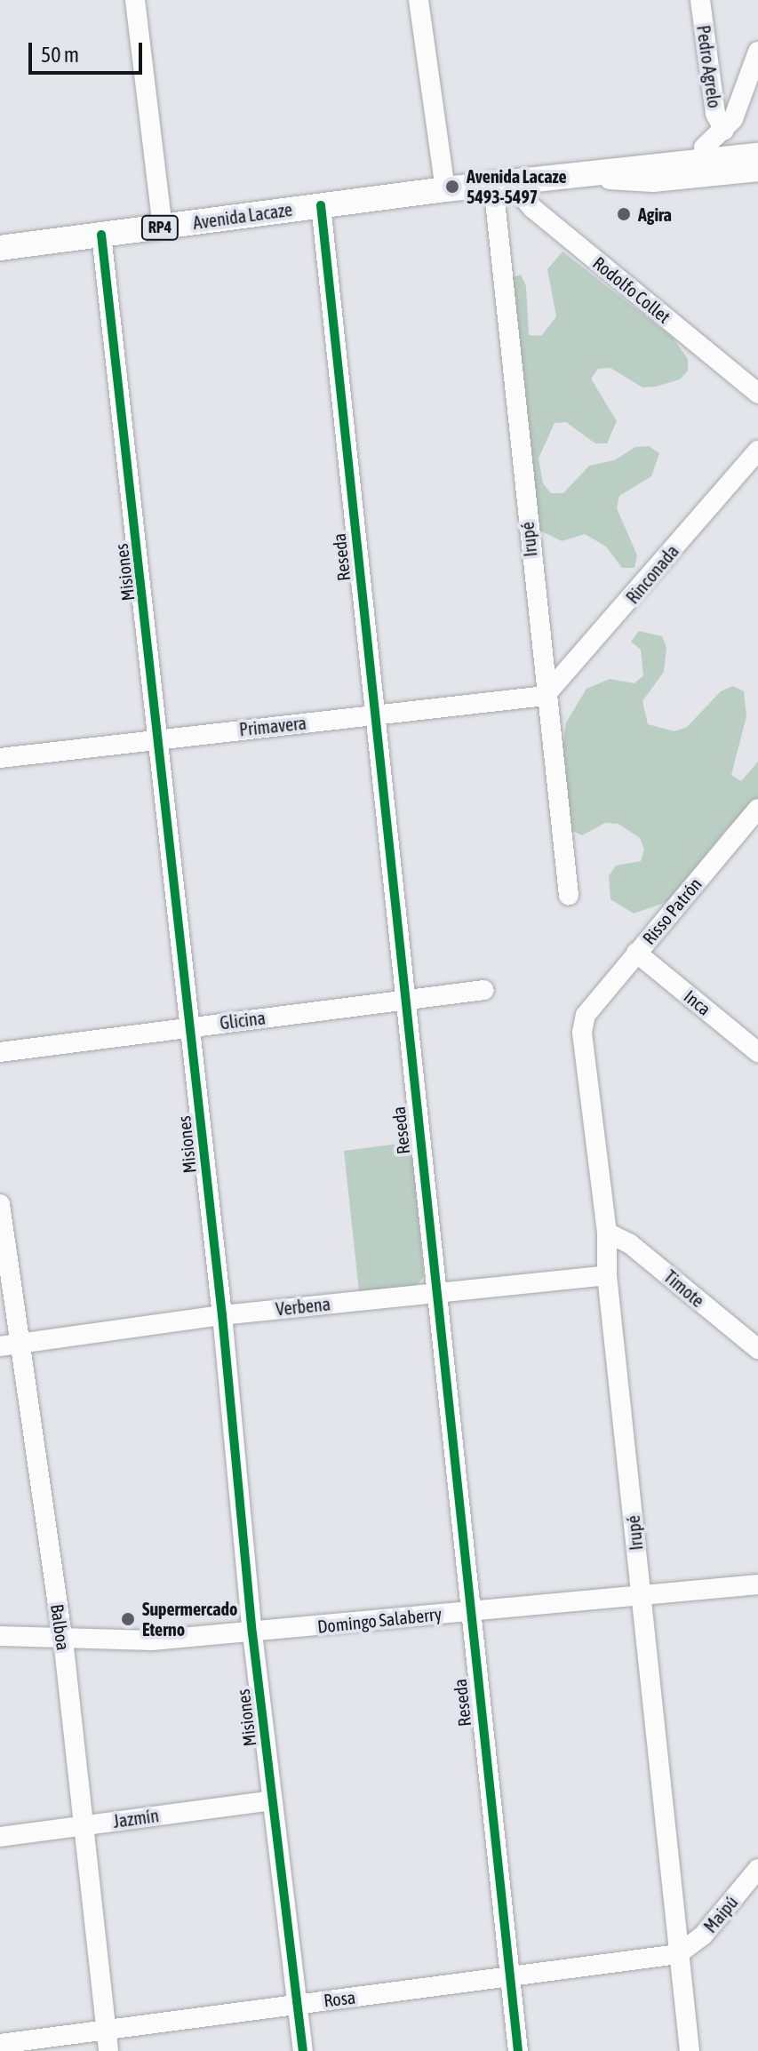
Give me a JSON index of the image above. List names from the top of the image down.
{
  "streets": {
    "main road": ["Avenida Lacaze", "RP4"],
    "street": [
      "Pedro Agrelo",
      "Rodolfo Collet",
      "Irupé",
      "Reseda",
      "Misiones",
      "Rinconada",
      "Primavera",
      "Risso Patrón",
      "Inca",
      "Glicina",
      "Timote",
      "Verbena",
      "Domingo Salaberry",
      "Balboa",
      "Jazmín",
      "Maipú",
      "Rosa"
    ]
  },
  "crossings": [
    ["Avenida Lacaze", "Rodolfo Collet"],
    ["Avenida Lacaze", "Irupé"],
    ["Avenida Lacaze", "Reseda"],
    ["Avenida Lacaze", "Misiones"],
    ["Rodolfo Collet", "Irupé"],
    ["Irupé", "Rinconada"],
    ["Irupé", "Primavera"],
    ["Irupé", "Risso Patrón"],
    ["Irupé", "Timote"],
    ["Irupé", "Verbena"],
    ["Irupé", "Domingo Salaberry"],
    ["Irupé", "Maipú"],
    ["Irupé", "Rosa"],
    ["Reseda", "Primavera"],
    ["Reseda", "Glicina"],
    ["Reseda", "Verbena"],
    ["Reseda", "Domingo Salaberry"],
    ["Reseda", "Rosa"],
    ["Misiones", "Primavera"],
    ["Misiones", "Glicina"],
    ["Misiones", "Verbena"],
    ["Misiones", "Domingo Salaberry"],
    ["Misiones", "Jazmín"],
    ["Misiones", "Rosa"],
    ["Rinconada", "Primavera"],
    ["Risso Patrón", "Inca"],
    ["Verbena", "Balboa"],
    ["Domingo Salaberry", "Balboa"],
    ["Balboa", "Jazmín"],
    ["Balboa", "Rosa"],
    ["Maipú", "Rosa"]
  ],
  "places": ["Avenida Lacaze 5493-5497", "Agira", "Supermercado Eterno"],
  "scale_bar": "50 m"
}
